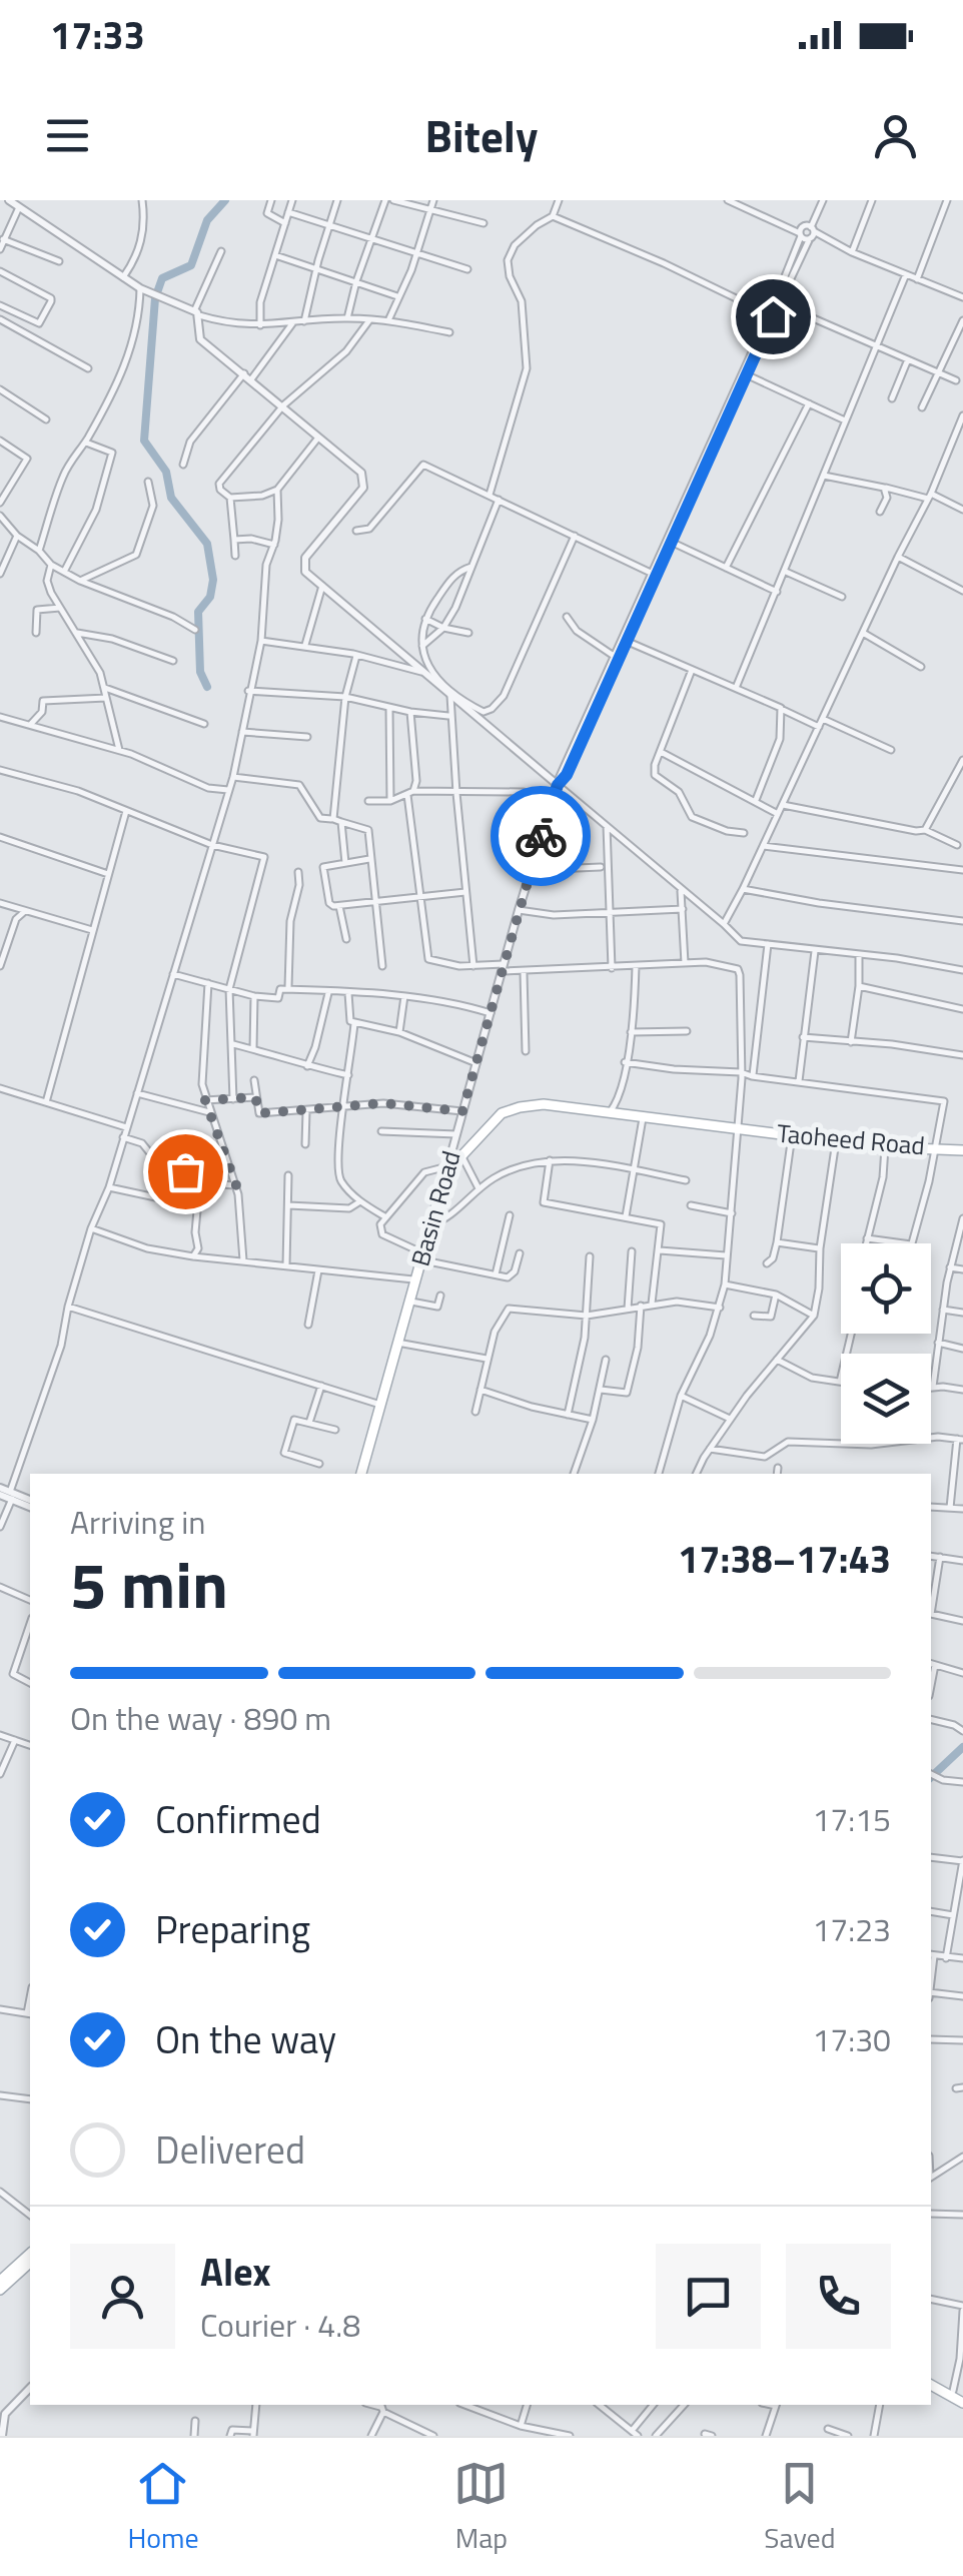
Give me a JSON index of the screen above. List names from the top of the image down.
{
  "streets": {
    "main road": ["Taoheed Road", "Basin Road"]
  },
  "crossings": [
    ["Taoheed Road", "Basin Road"]
  ],
  "page": {
    "status": "17:33",
    "header": "Bitely",
    "heading": ["5 min", "Arriving in", "17:38–17:43"],
    "panel": ["Alex", "Courier · 4.8"],
    "bar": "On the way · 890 m",
    "list": [
      ["Confirmed", "17:15"],
      ["Preparing", "17:23"],
      ["On the way", "17:30"],
      "Delivered"
    ],
    "tabs": ["Home", "Map", "Saved"]
  }
}
